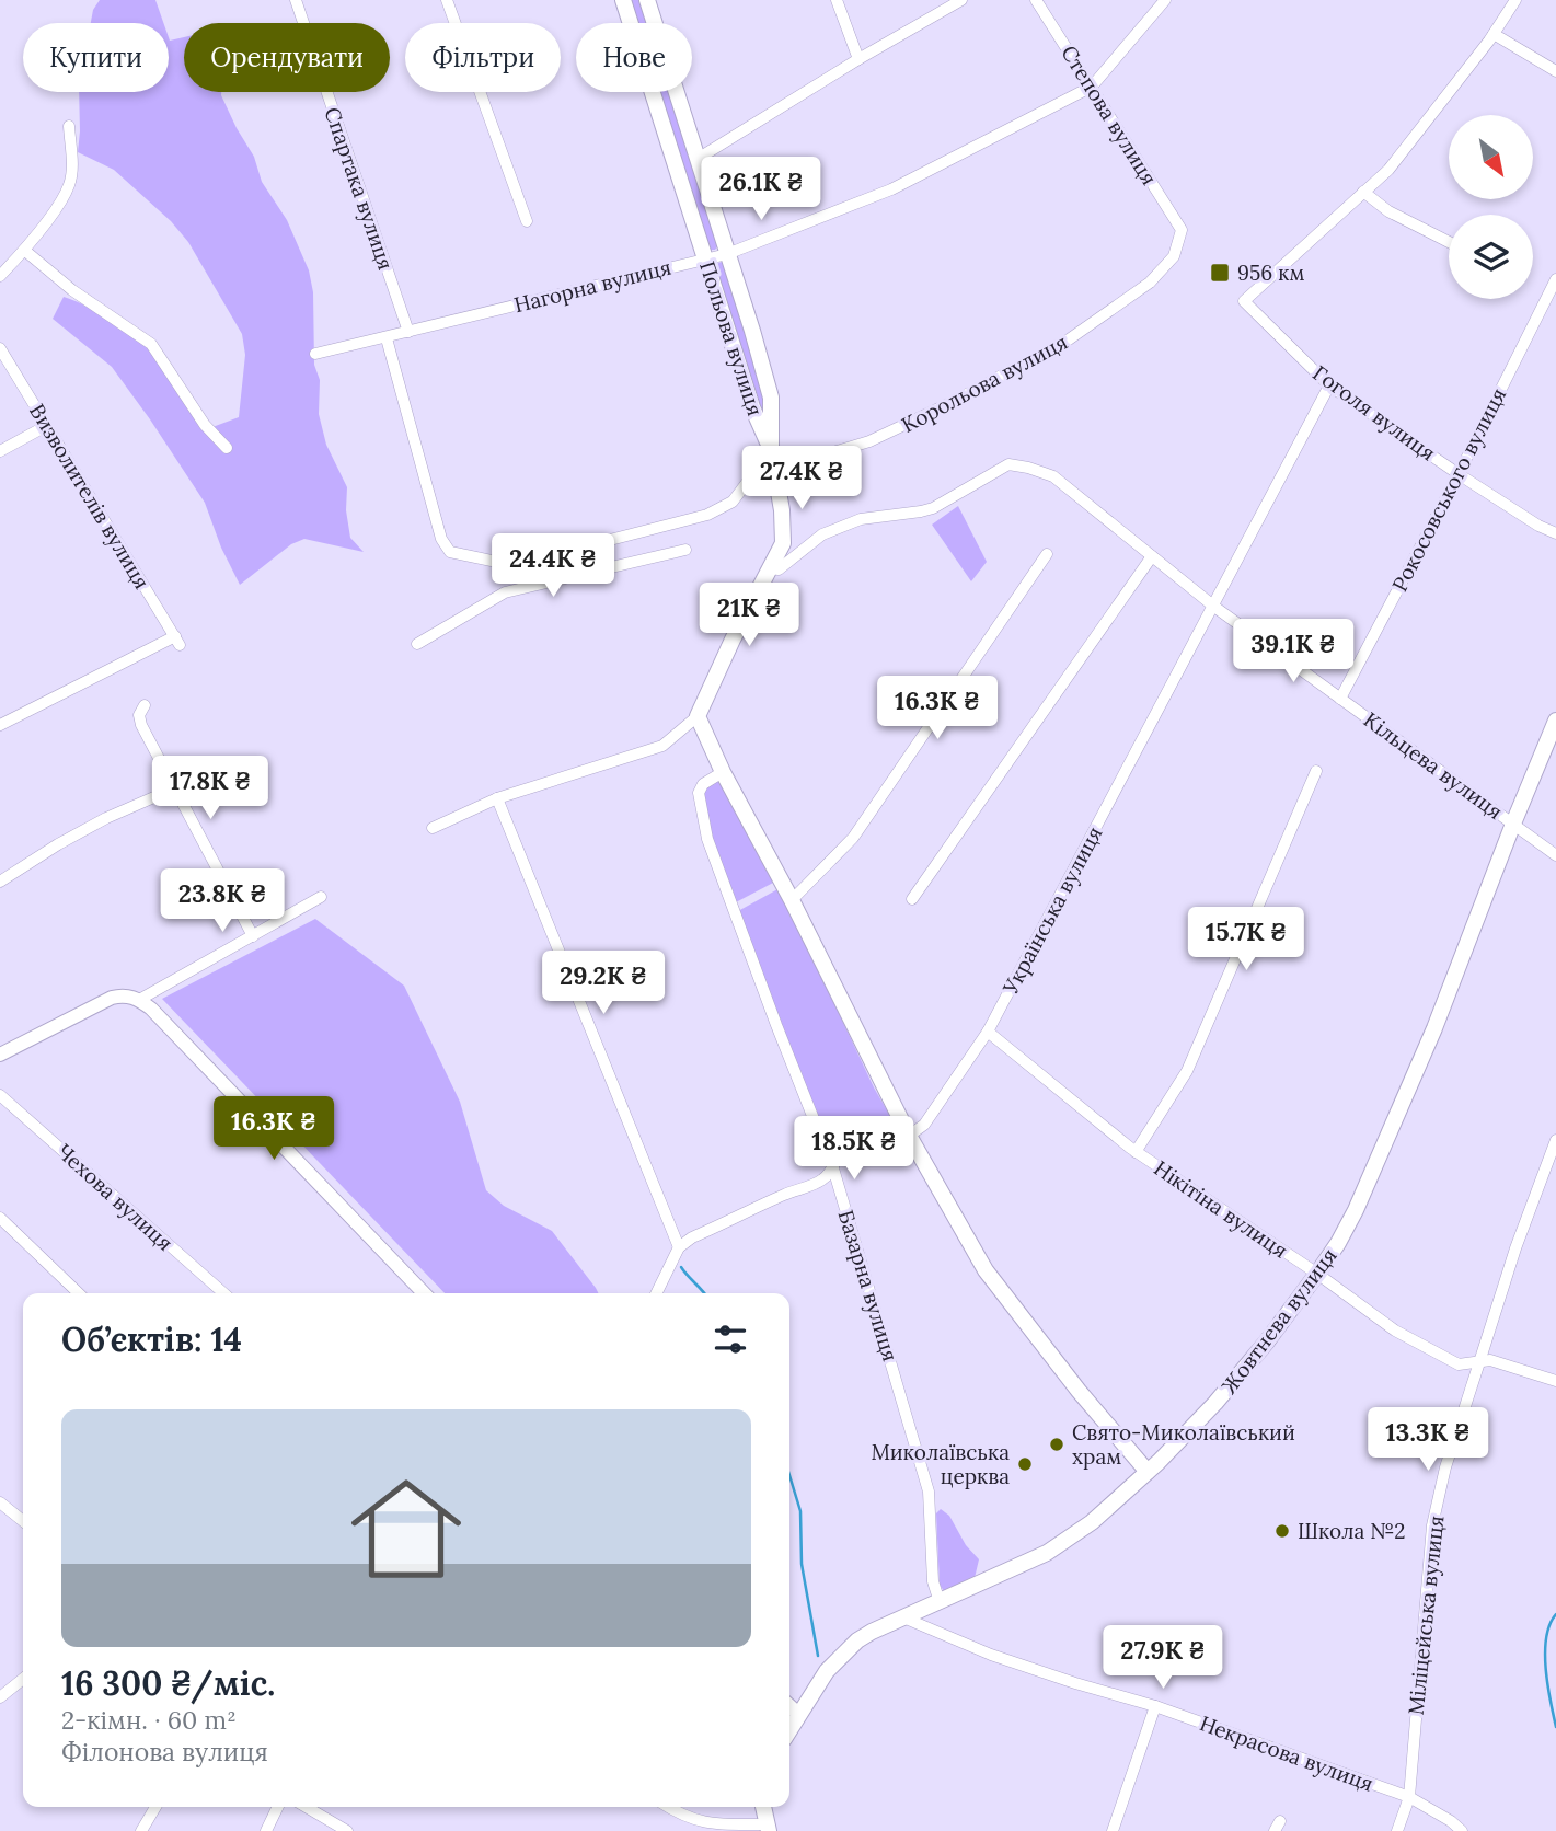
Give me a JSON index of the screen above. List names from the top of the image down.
{
  "streets": {
    "main road": ["Польова вулиця", "Жовтнева вулиця"],
    "street": [
      "Степова вулиця",
      "Спартака вулиця",
      "Нагорна вулиця",
      "Корольова вулиця",
      "Гоголя вулиця",
      "Рокосовського вулиця",
      "Визволителів вулиця",
      "Кільцева вулиця",
      "Українська вулиця",
      "Чехова вулиця",
      "Нікітіна вулиця",
      "Базарна вулиця",
      "Міліцейська вулиця",
      "Некрасова вулиця"
    ]
  },
  "crossings": [
    ["Степова вулиця", "Нагорна вулиця"],
    ["Степова вулиця", "Корольова вулиця"],
    ["Спартака вулиця", "Нагорна вулиця"],
    ["Нагорна вулиця", "Польова вулиця"],
    ["Нагорна вулиця", "Корольова вулиця"],
    ["Гоголя вулиця", "Рокосовського вулиця"],
    ["Гоголя вулиця", "Українська вулиця"],
    ["Рокосовського вулиця", "Кільцева вулиця"],
    ["Кільцева вулиця", "Українська вулиця"],
    ["Кільцева вулиця", "Жовтнева вулиця"],
    ["Українська вулиця", "Нікітіна вулиця"],
    ["Нікітіна вулиця", "Жовтнева вулиця"],
    ["Нікітіна вулиця", "Міліцейська вулиця"],
    ["Базарна вулиця", "Жовтнева вулиця"],
    ["Жовтнева вулиця", "Некрасова вулиця"],
    ["Міліцейська вулиця", "Некрасова вулиця"]
  ],
  "places": {
    "transit": ["956 км"],
    "other": ["Свято-Миколаївський храм", "Миколаївська церква", "Школа №2"]
  },
  "north": "bottom right",
  "page": {
    "chip": [
      "Купити",
      "Орендувати",
      "Фільтри",
      "Нове"
    ],
    "price": [
      "26.1K ₴",
      "27.4K ₴",
      "24.4K ₴",
      "21K ₴",
      "39.1K ₴",
      "16.3K ₴",
      "17.8K ₴",
      "23.8K ₴",
      "15.7K ₴",
      "29.2K ₴",
      "16.3K ₴",
      "18.5K ₴",
      "13.3K ₴",
      "27.9K ₴"
    ],
    "heading": "Об’єктів: 14",
    "list": [
      {
        "name": "16 300 ₴/міс.",
        "note": "2-кімн. · 60 m² · Філонова вулиця"
      }
    ]
  }
}
